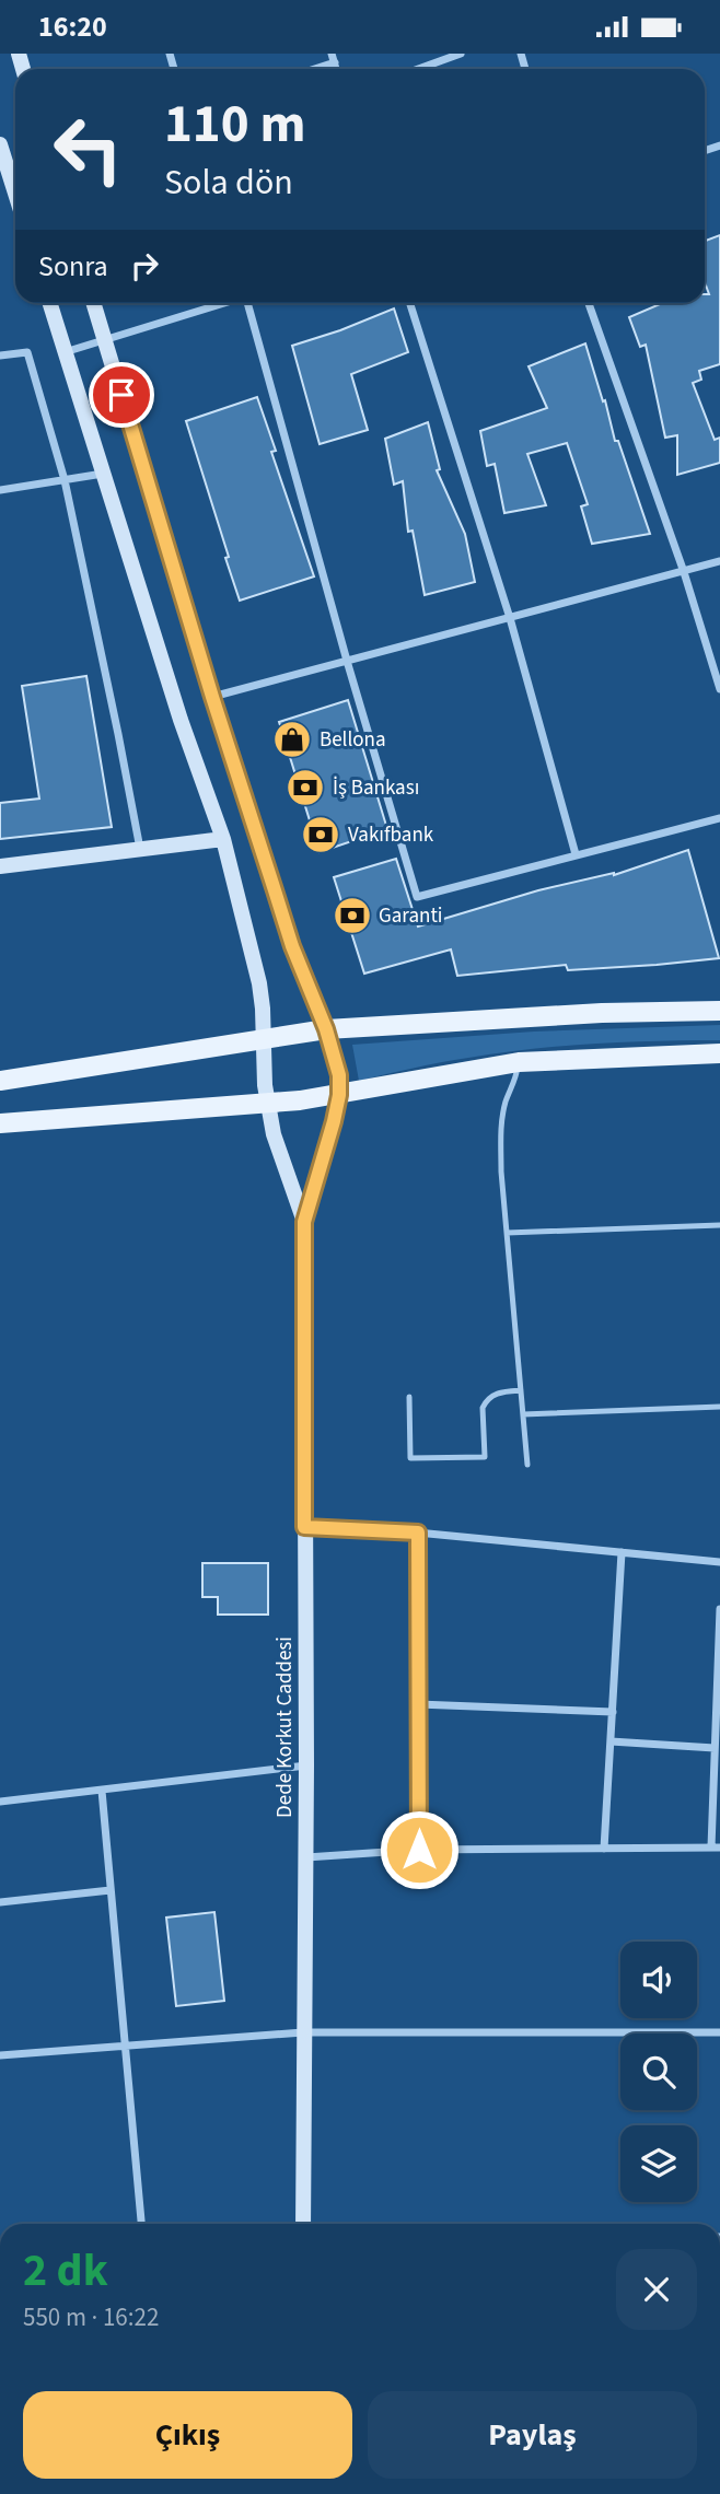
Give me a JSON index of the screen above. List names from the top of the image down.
{
  "streets": {
    "main road": ["Dede Korkut Caddesi"]
  },
  "places": {
    "shop": ["Bellona"],
    "bank": ["İş Bankası", "Vakıfbank", "Garanti"]
  },
  "page": {
    "status": "16:20",
    "turn": ["110 m", "Sola dön"],
    "then": "Sonra",
    "heading": ["2 dk", "550 m · 16:22"],
    "buttons": ["Çıkış", "Paylaş"]
  }
}
